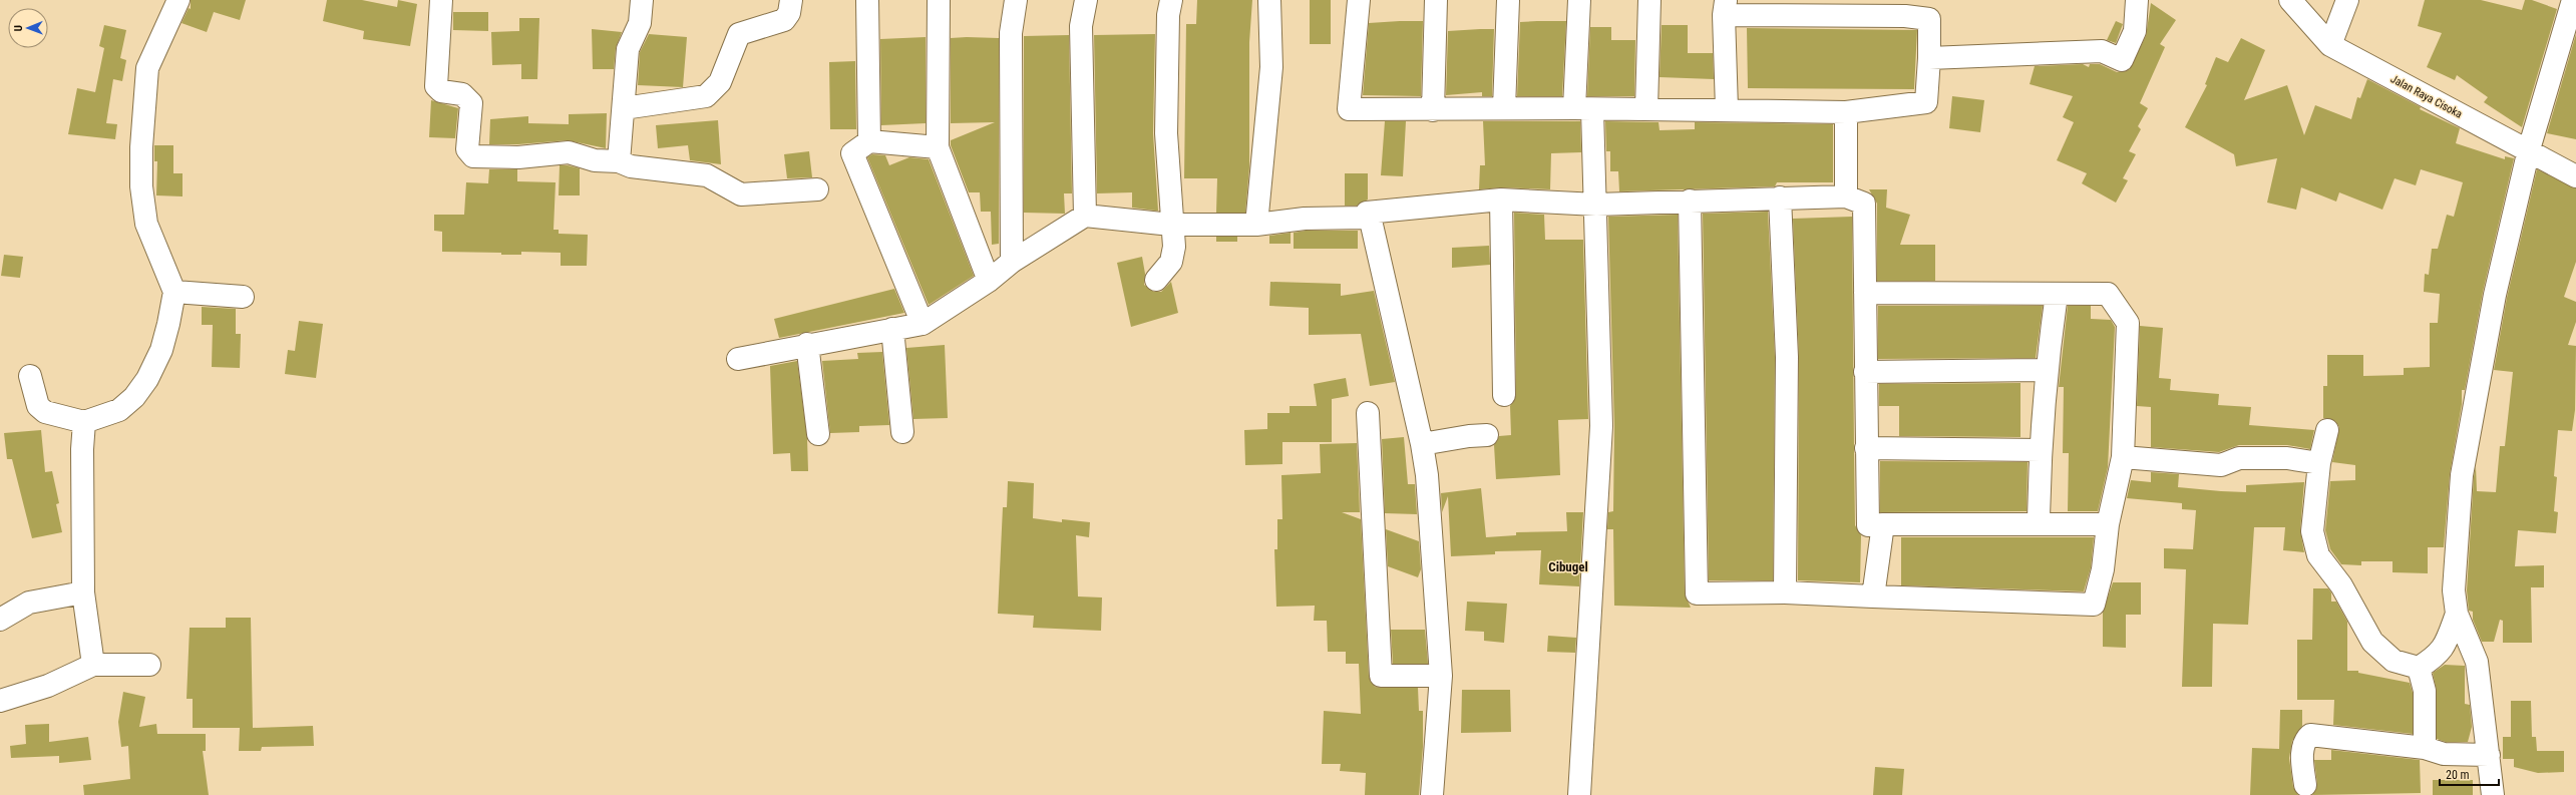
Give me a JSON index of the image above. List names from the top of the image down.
{
  "streets": {
    "street": ["Jalan Raya Cisoka"]
  },
  "districts": ["Cibugel"],
  "scale_bar": "20 m",
  "north": "left"
}
